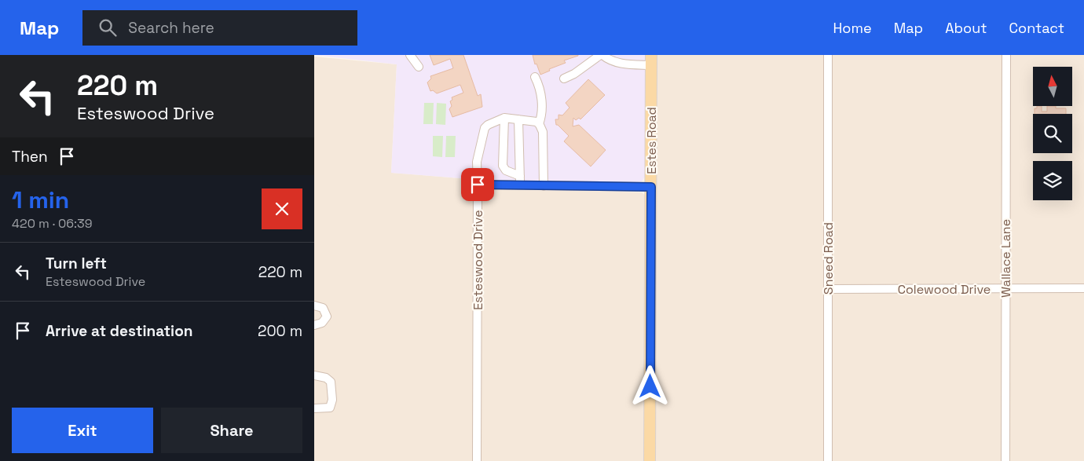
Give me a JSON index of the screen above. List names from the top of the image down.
{
  "streets": {
    "main road": ["Estes Road"],
    "street": [
      "Sneed Road",
      "Wallace Lane",
      "Esteswood Drive",
      "Colewood Drive"
    ]
  },
  "crossings": [
    ["Sneed Road", "Colewood Drive"],
    ["Wallace Lane", "Colewood Drive"]
  ],
  "north": "top",
  "page": {
    "header": "Map",
    "search": "Search here",
    "nav": [
      "Home",
      "Map",
      "About",
      "Contact"
    ],
    "turn": ["220 m", "Esteswood Drive"],
    "then": "Then",
    "heading": ["1 min", "420 m · 06:39"],
    "list": [
      {
        "name": "Turn left",
        "note": "Esteswood Drive",
        "value": "220 m"
      },
      {
        "name": "Arrive at destination",
        "value": "200 m"
      }
    ],
    "buttons": ["Exit", "Share"]
  }
}
